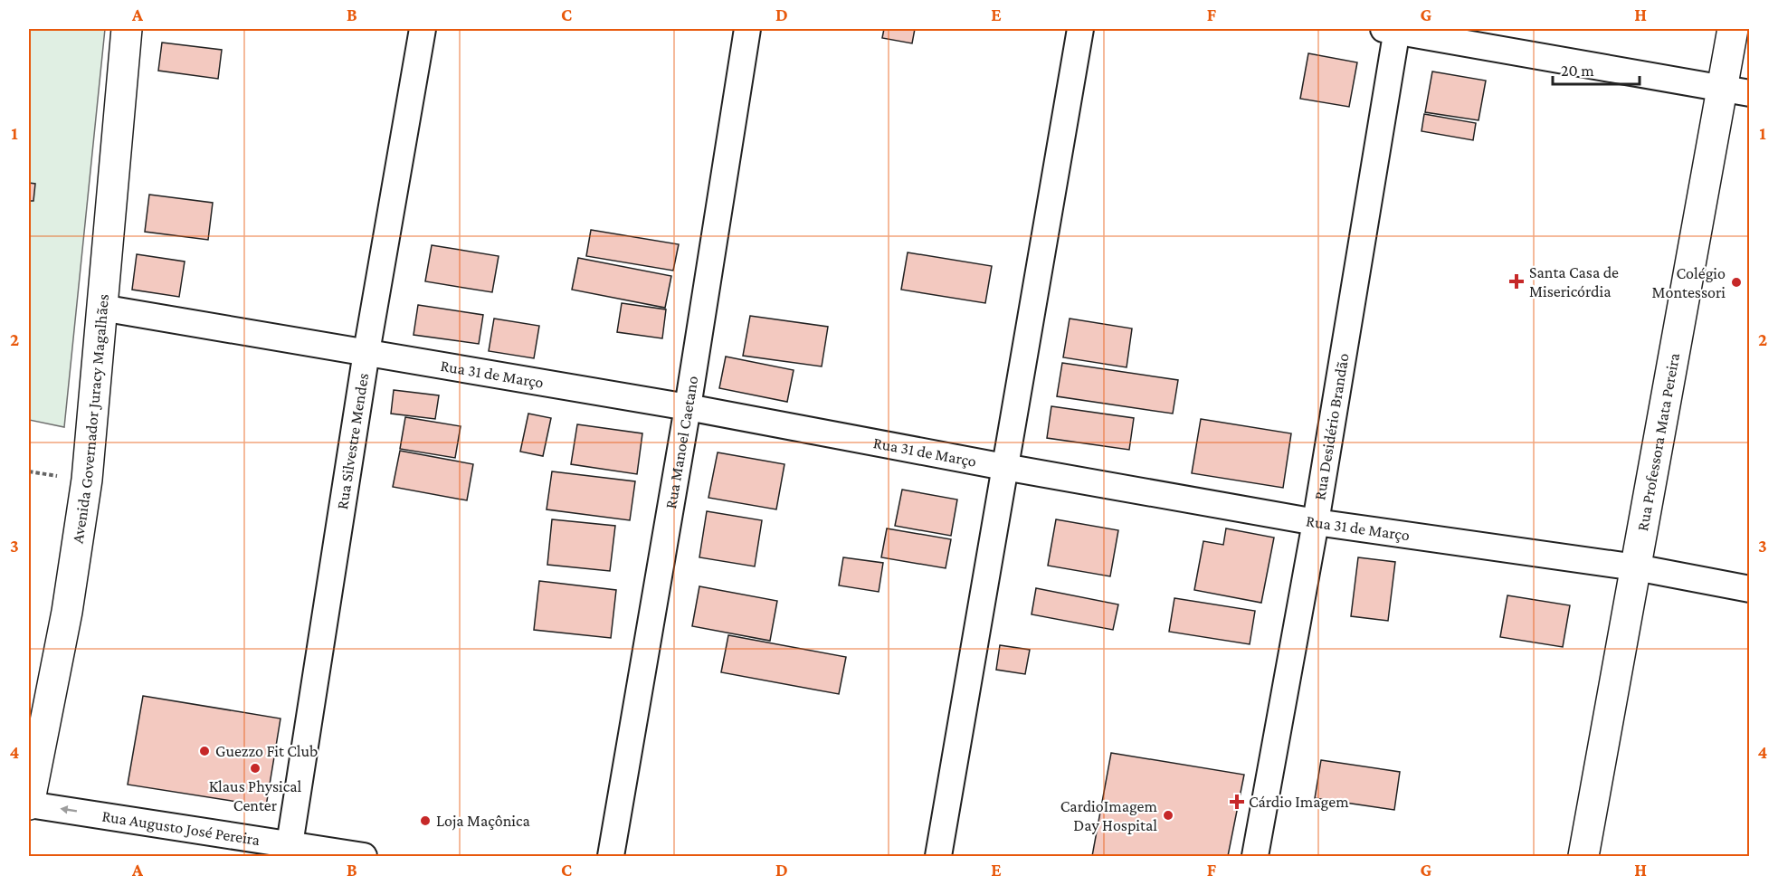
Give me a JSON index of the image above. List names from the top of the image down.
{
  "streets": {
    "street": [
      "Rua 31 de Março",
      "Avenida Governador Juracy Magalhães",
      "Rua Desidério Brandão",
      "Rua Silvestre Mendes",
      "Rua Manoel Caetano",
      "Rua Professora Mata Pereira",
      "Rua Augusto José Pereira"
    ]
  },
  "crossings": [
    ["Rua 31 de Março", "Avenida Governador Juracy Magalhães"],
    ["Rua 31 de Março", "Rua Desidério Brandão"],
    ["Rua 31 de Março", "Rua Silvestre Mendes"],
    ["Rua 31 de Março", "Rua Manoel Caetano"],
    ["Rua 31 de Março", "Rua Professora Mata Pereira"],
    ["Avenida Governador Juracy Magalhães", "Rua Augusto José Pereira"],
    ["Rua Silvestre Mendes", "Rua Augusto José Pereira"]
  ],
  "one_way": ["Rua Augusto José Pereira"],
  "places": {
    "health": ["Santa Casa de Misericórdia", "Cárdio Imagem"],
    "other": [
      "Colégio Montessori",
      "Guezzo Fit Club",
      "Klaus Physical Center",
      "CardioImagem Day Hospital",
      "Loja Maçônica"
    ]
  },
  "scale_bar": "20 m",
  "grid": {
    "columns": [
      "A",
      "B",
      "C",
      "D",
      "E",
      "F",
      "G",
      "H"
    ],
    "rows": [
      "1",
      "2",
      "3",
      "4"
    ]
  }
}
